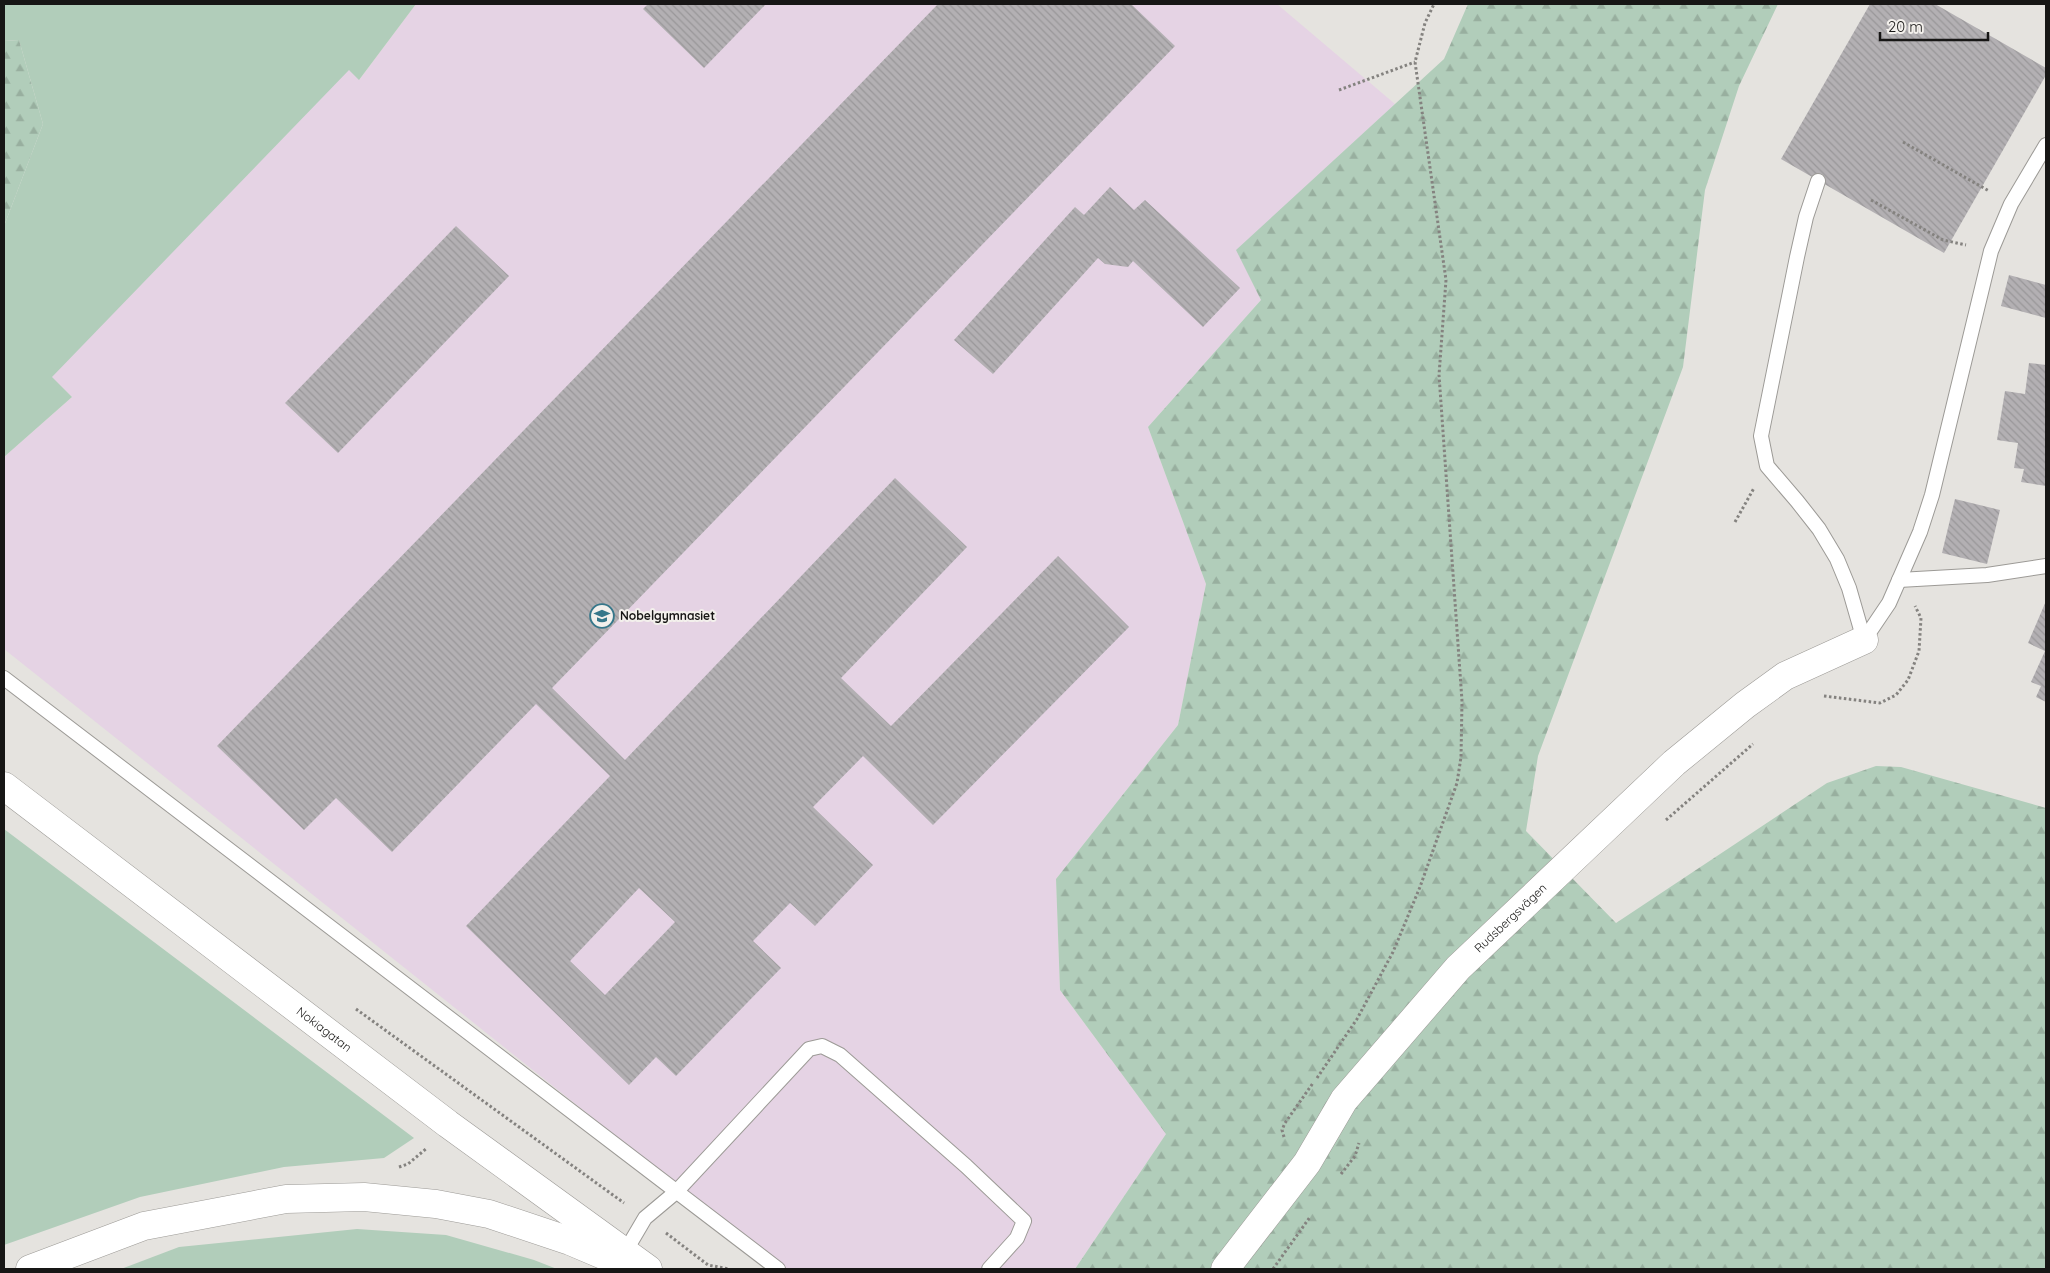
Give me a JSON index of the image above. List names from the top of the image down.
{
  "streets": {
    "street": ["Rudsbergsvägen", "Nokiagatan"]
  },
  "places": {
    "school or university": ["Nobelgymnasiet"]
  },
  "scale_bar": "20 m"
}
